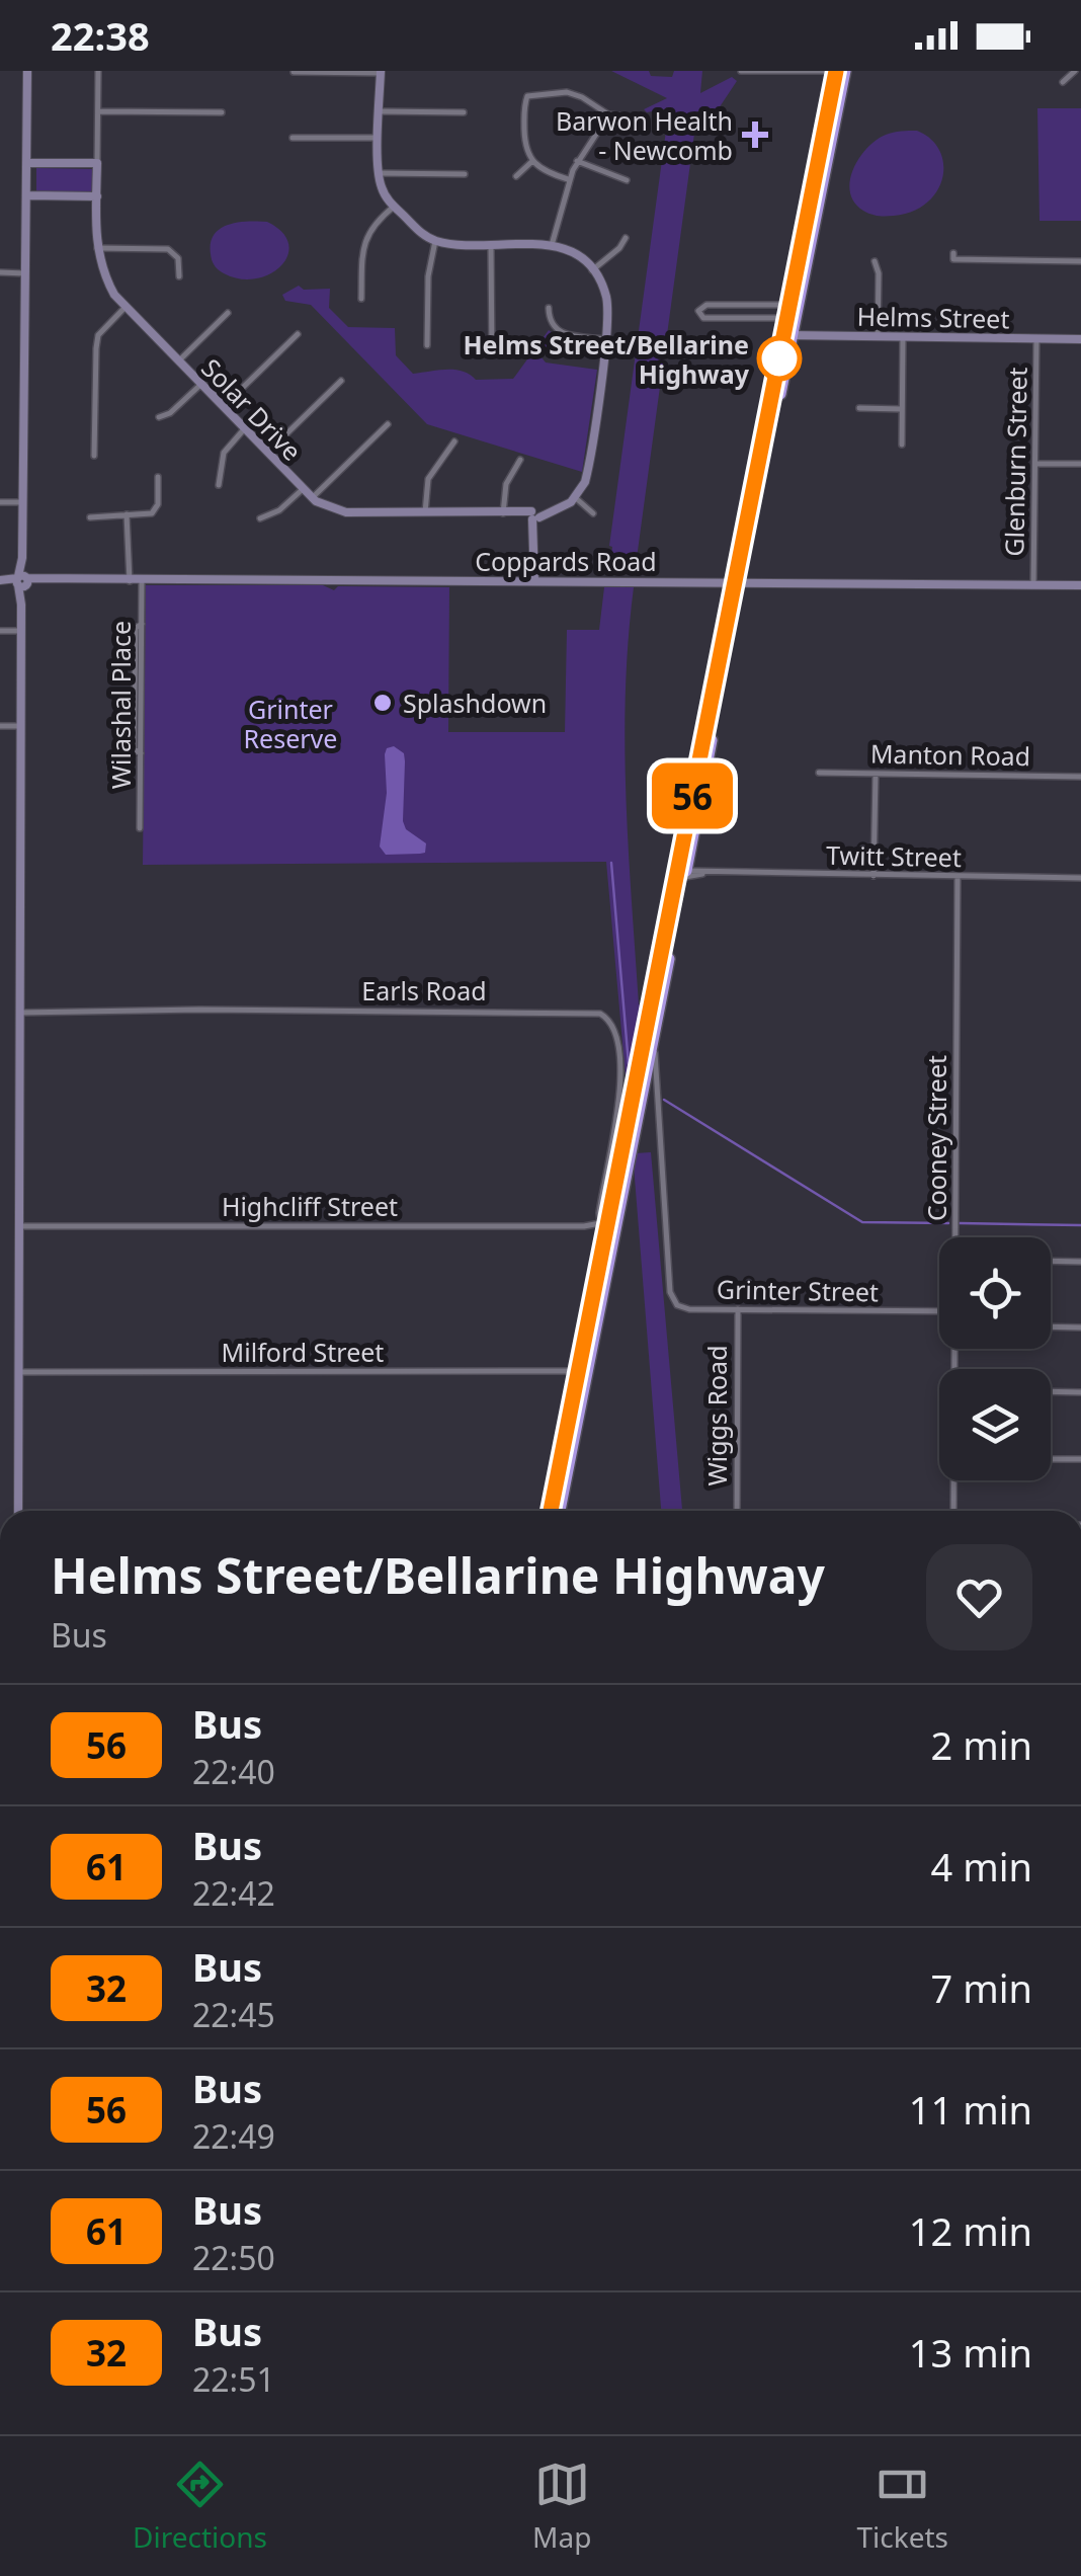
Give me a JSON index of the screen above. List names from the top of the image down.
{
  "streets": {
    "street": [
      "Helms Street",
      "Solar Drive",
      "Glenburn Street",
      "Coppards Road",
      "Wilashal Place",
      "Manton Road",
      "Twitt Street",
      "Earls Road",
      "Cooney Street",
      "Highcliff Street",
      "Grinter Street",
      "Milford Street",
      "Wiggs Road"
    ]
  },
  "crossings": [
    ["Helms Street", "Glenburn Street"],
    ["Glenburn Street", "Coppards Road"],
    ["Coppards Road", "Wilashal Place"],
    ["Twitt Street", "Cooney Street"],
    ["Earls Road", "Highcliff Street"],
    ["Grinter Street", "Wiggs Road"]
  ],
  "parks": ["Grinter Reserve"],
  "places": {
    "health": ["Barwon Health - Newcomb"],
    "other": ["Helms Street/Bellarine Highway", "Splashdown"]
  },
  "lines": ["bus line 56"],
  "page": {
    "status": "22:38",
    "on_map": "56",
    "heading": ["Helms Street/Bellarine Highway", "Bus"],
    "list": [
      {
        "mark": "56",
        "name": "Bus",
        "note": "22:40",
        "value": "2 min"
      },
      {
        "mark": "61",
        "name": "Bus",
        "note": "22:42",
        "value": "4 min"
      },
      {
        "mark": "32",
        "name": "Bus",
        "note": "22:45",
        "value": "7 min"
      },
      {
        "mark": "56",
        "name": "Bus",
        "note": "22:49",
        "value": "11 min"
      },
      {
        "mark": "61",
        "name": "Bus",
        "note": "22:50",
        "value": "12 min"
      },
      {
        "mark": "32",
        "name": "Bus",
        "note": "22:51",
        "value": "13 min"
      }
    ],
    "tabs": ["Directions", "Map", "Tickets"]
  }
}
